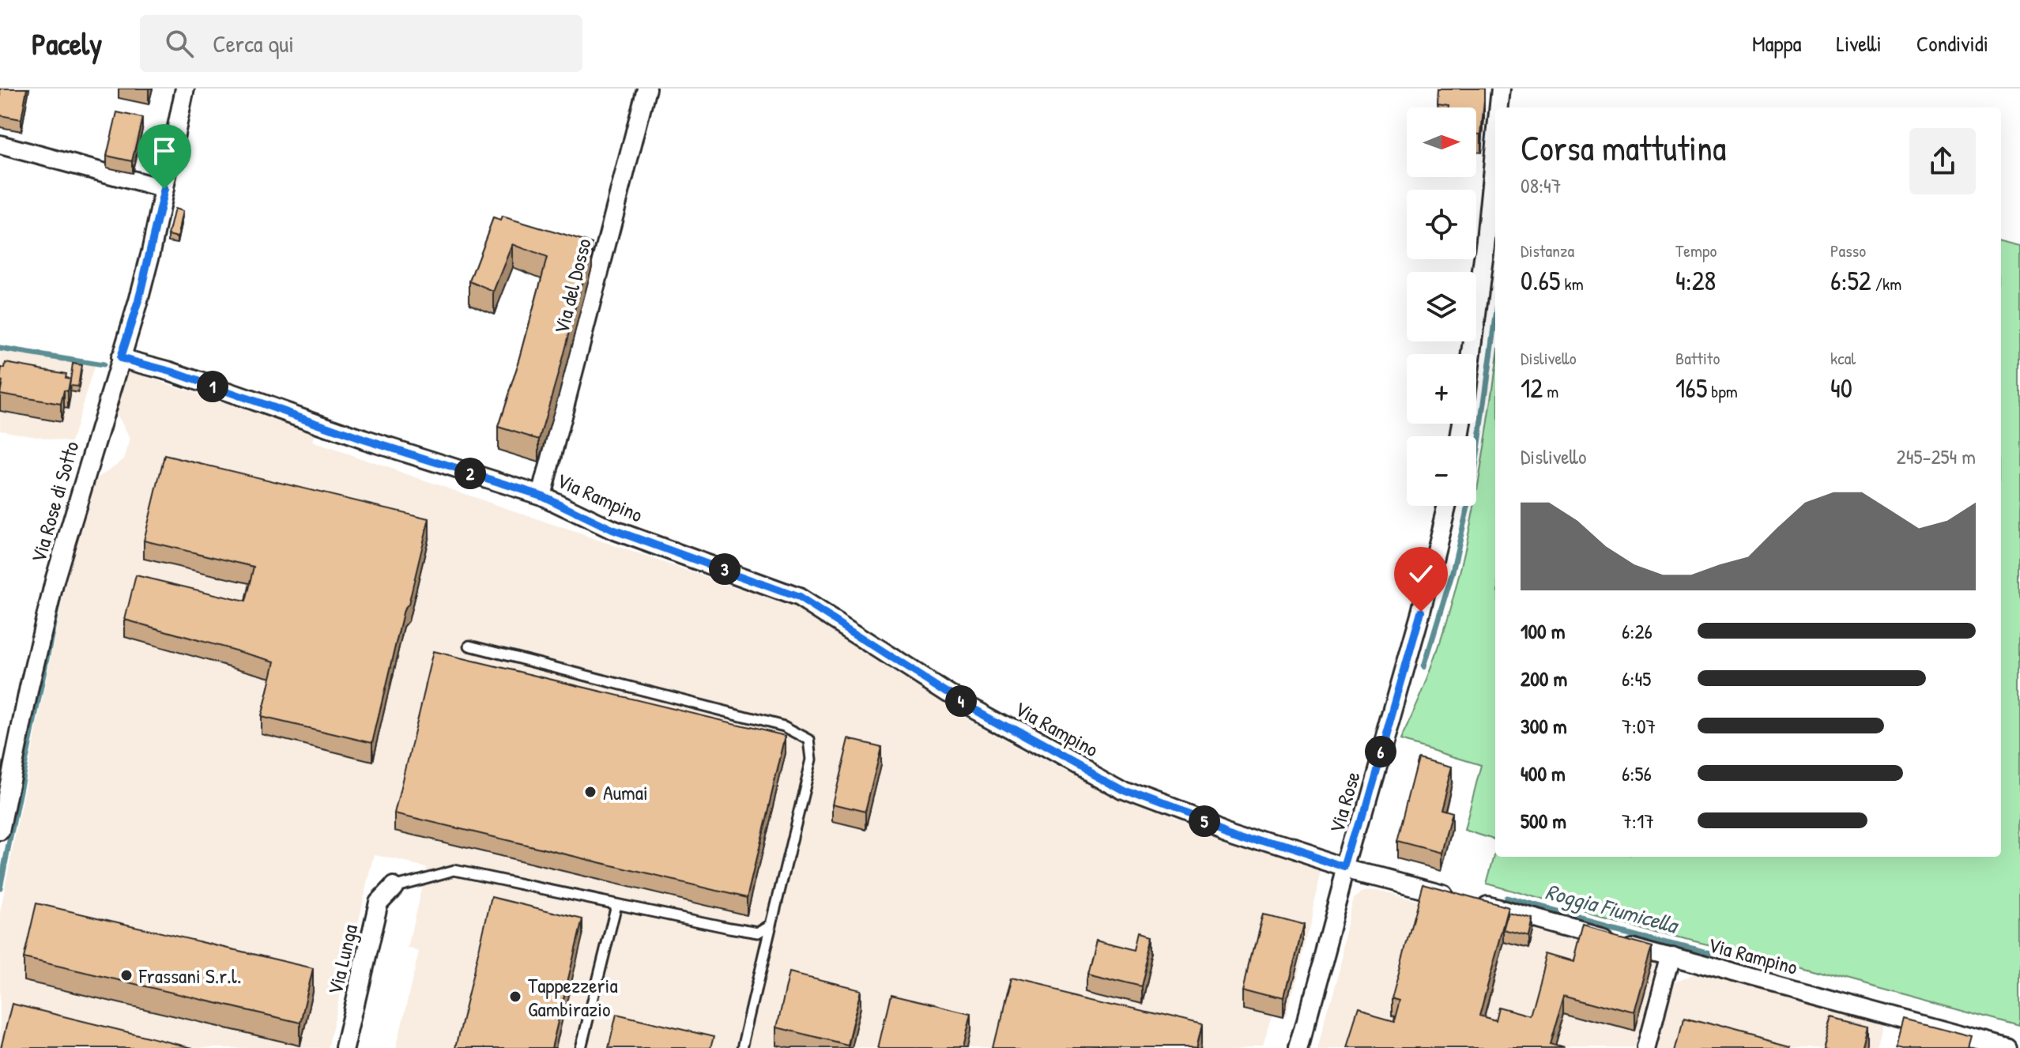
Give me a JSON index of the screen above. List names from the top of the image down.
{
  "streets": {
    "street": [
      "Via del Dosso",
      "Via Rampino",
      "Via Rose di Sotto",
      "Via Rose",
      "Via Lunga"
    ]
  },
  "crossings": [
    ["Via del Dosso", "Via Rampino"],
    ["Via Rampino", "Via Rose di Sotto"],
    ["Via Rampino", "Via Rose"]
  ],
  "water": ["Roggia Fiumicella"],
  "places": ["Aumai", "Frassani S.r.l.", "Tappezzeria Gambirazio"],
  "north": "right",
  "page": {
    "header": "Pacely",
    "search": "Cerca qui",
    "nav": ["Mappa", "Livelli", "Condividi"],
    "map_buttons": ["+", "−"],
    "heading": ["Corsa mattutina", "08:47"],
    "stats": [
      ["Distanza", "0.65 km"],
      ["Tempo", "4:28"],
      ["Passo", "6:52 /km"],
      ["Dislivello", "12 m"],
      ["Battito", "165 bpm"],
      ["kcal", "40"]
    ],
    "pins": [
      "1",
      "2",
      "3",
      "4",
      "6",
      "5"
    ],
    "chart": ["Dislivello", "245–254 m"],
    "list": [
      {
        "name": "100 m",
        "note": "6:26"
      },
      {
        "name": "200 m",
        "note": "6:45"
      },
      {
        "name": "300 m",
        "note": "7:07"
      },
      {
        "name": "400 m",
        "note": "6:56"
      },
      {
        "name": "500 m",
        "note": "7:17"
      }
    ]
  }
}
